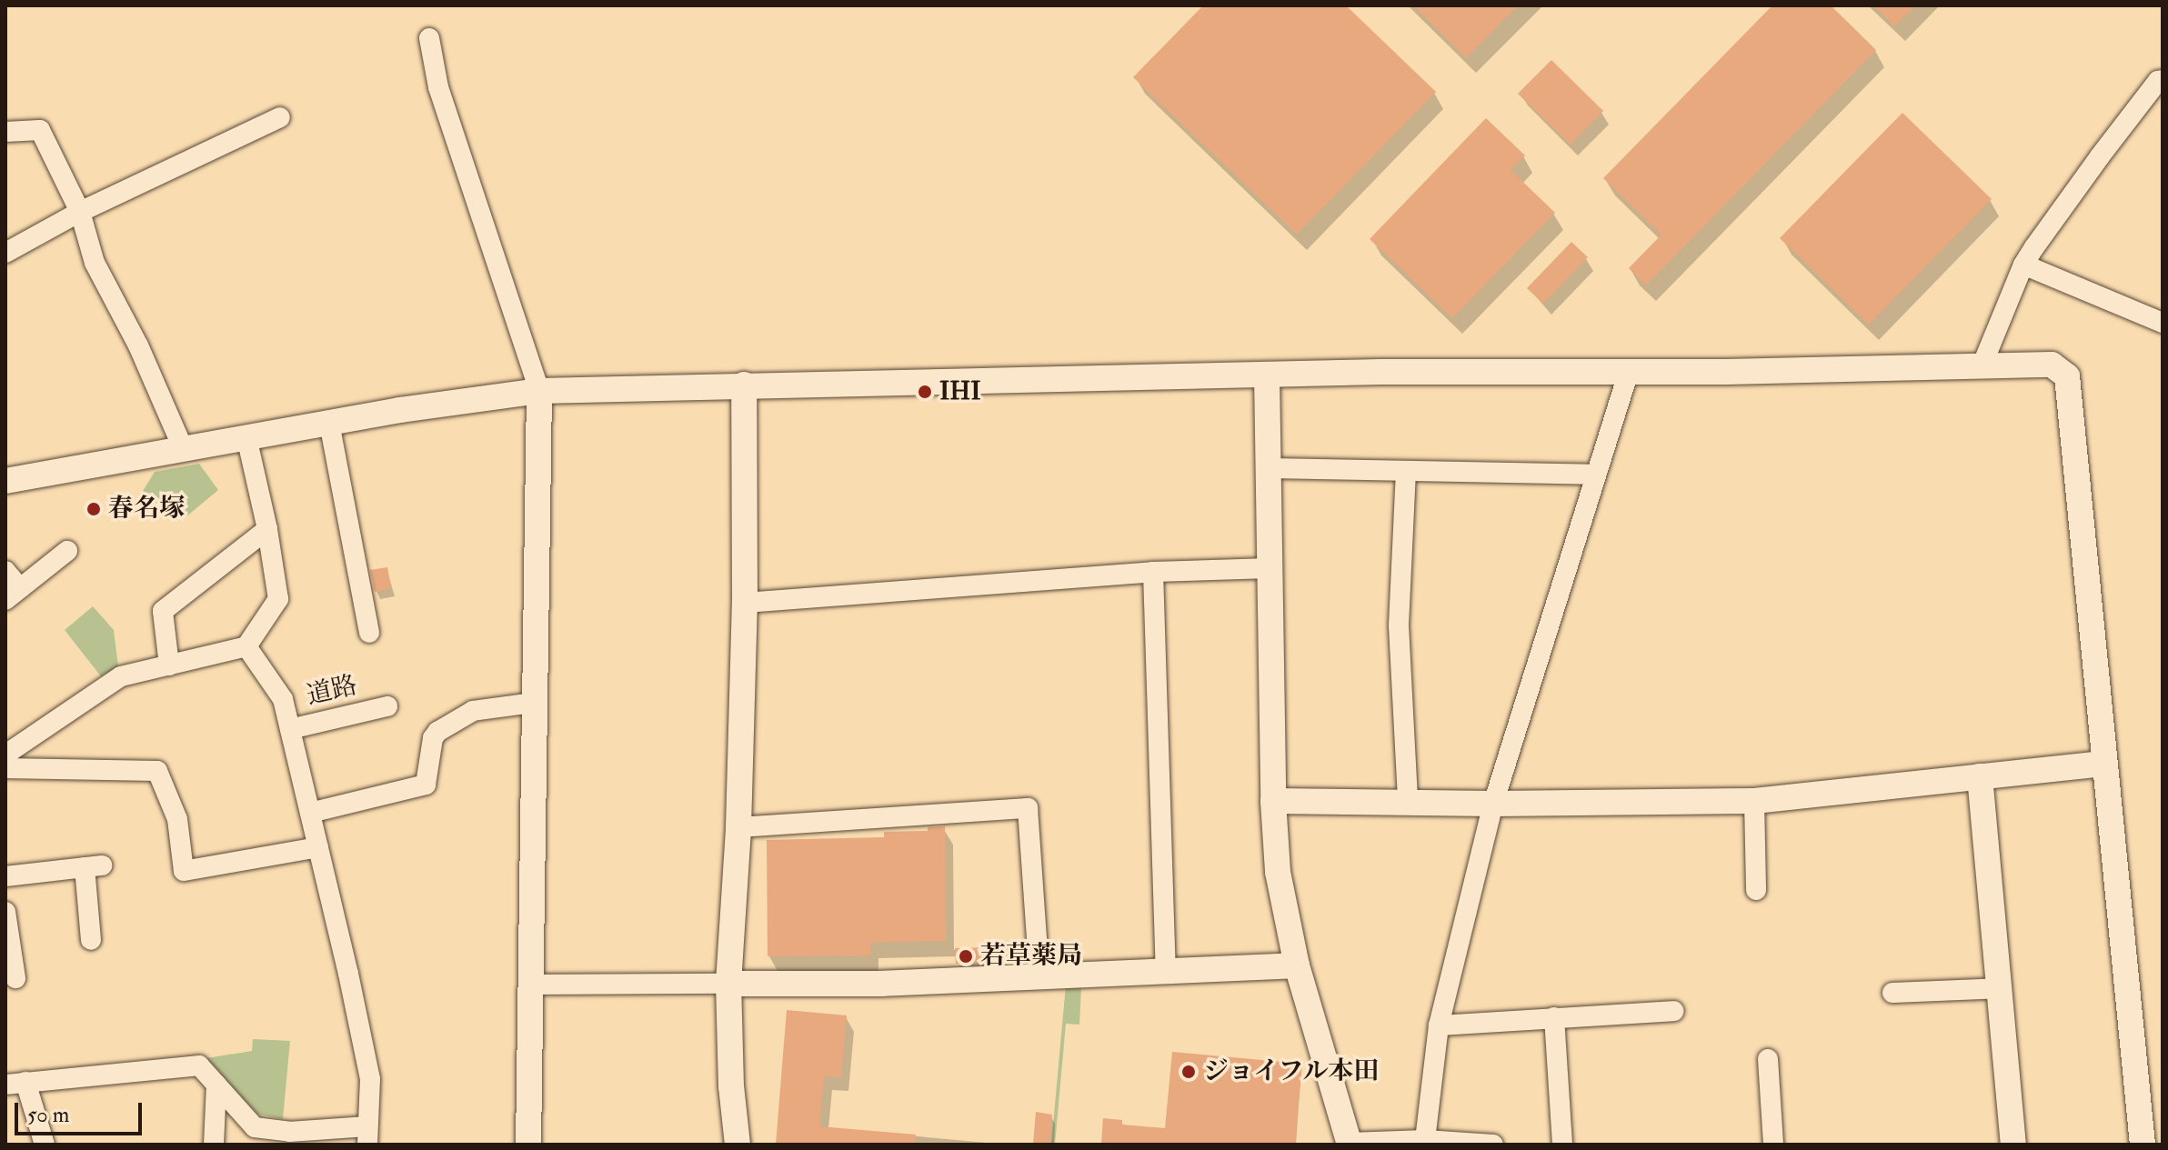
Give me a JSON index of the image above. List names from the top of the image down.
{
  "streets": {
    "street": ["道路"]
  },
  "places": [
    "IHI",
    "春名塚",
    "若草薬局",
    "ジョイフル本田"
  ],
  "scale_bar": "50 m"
}
